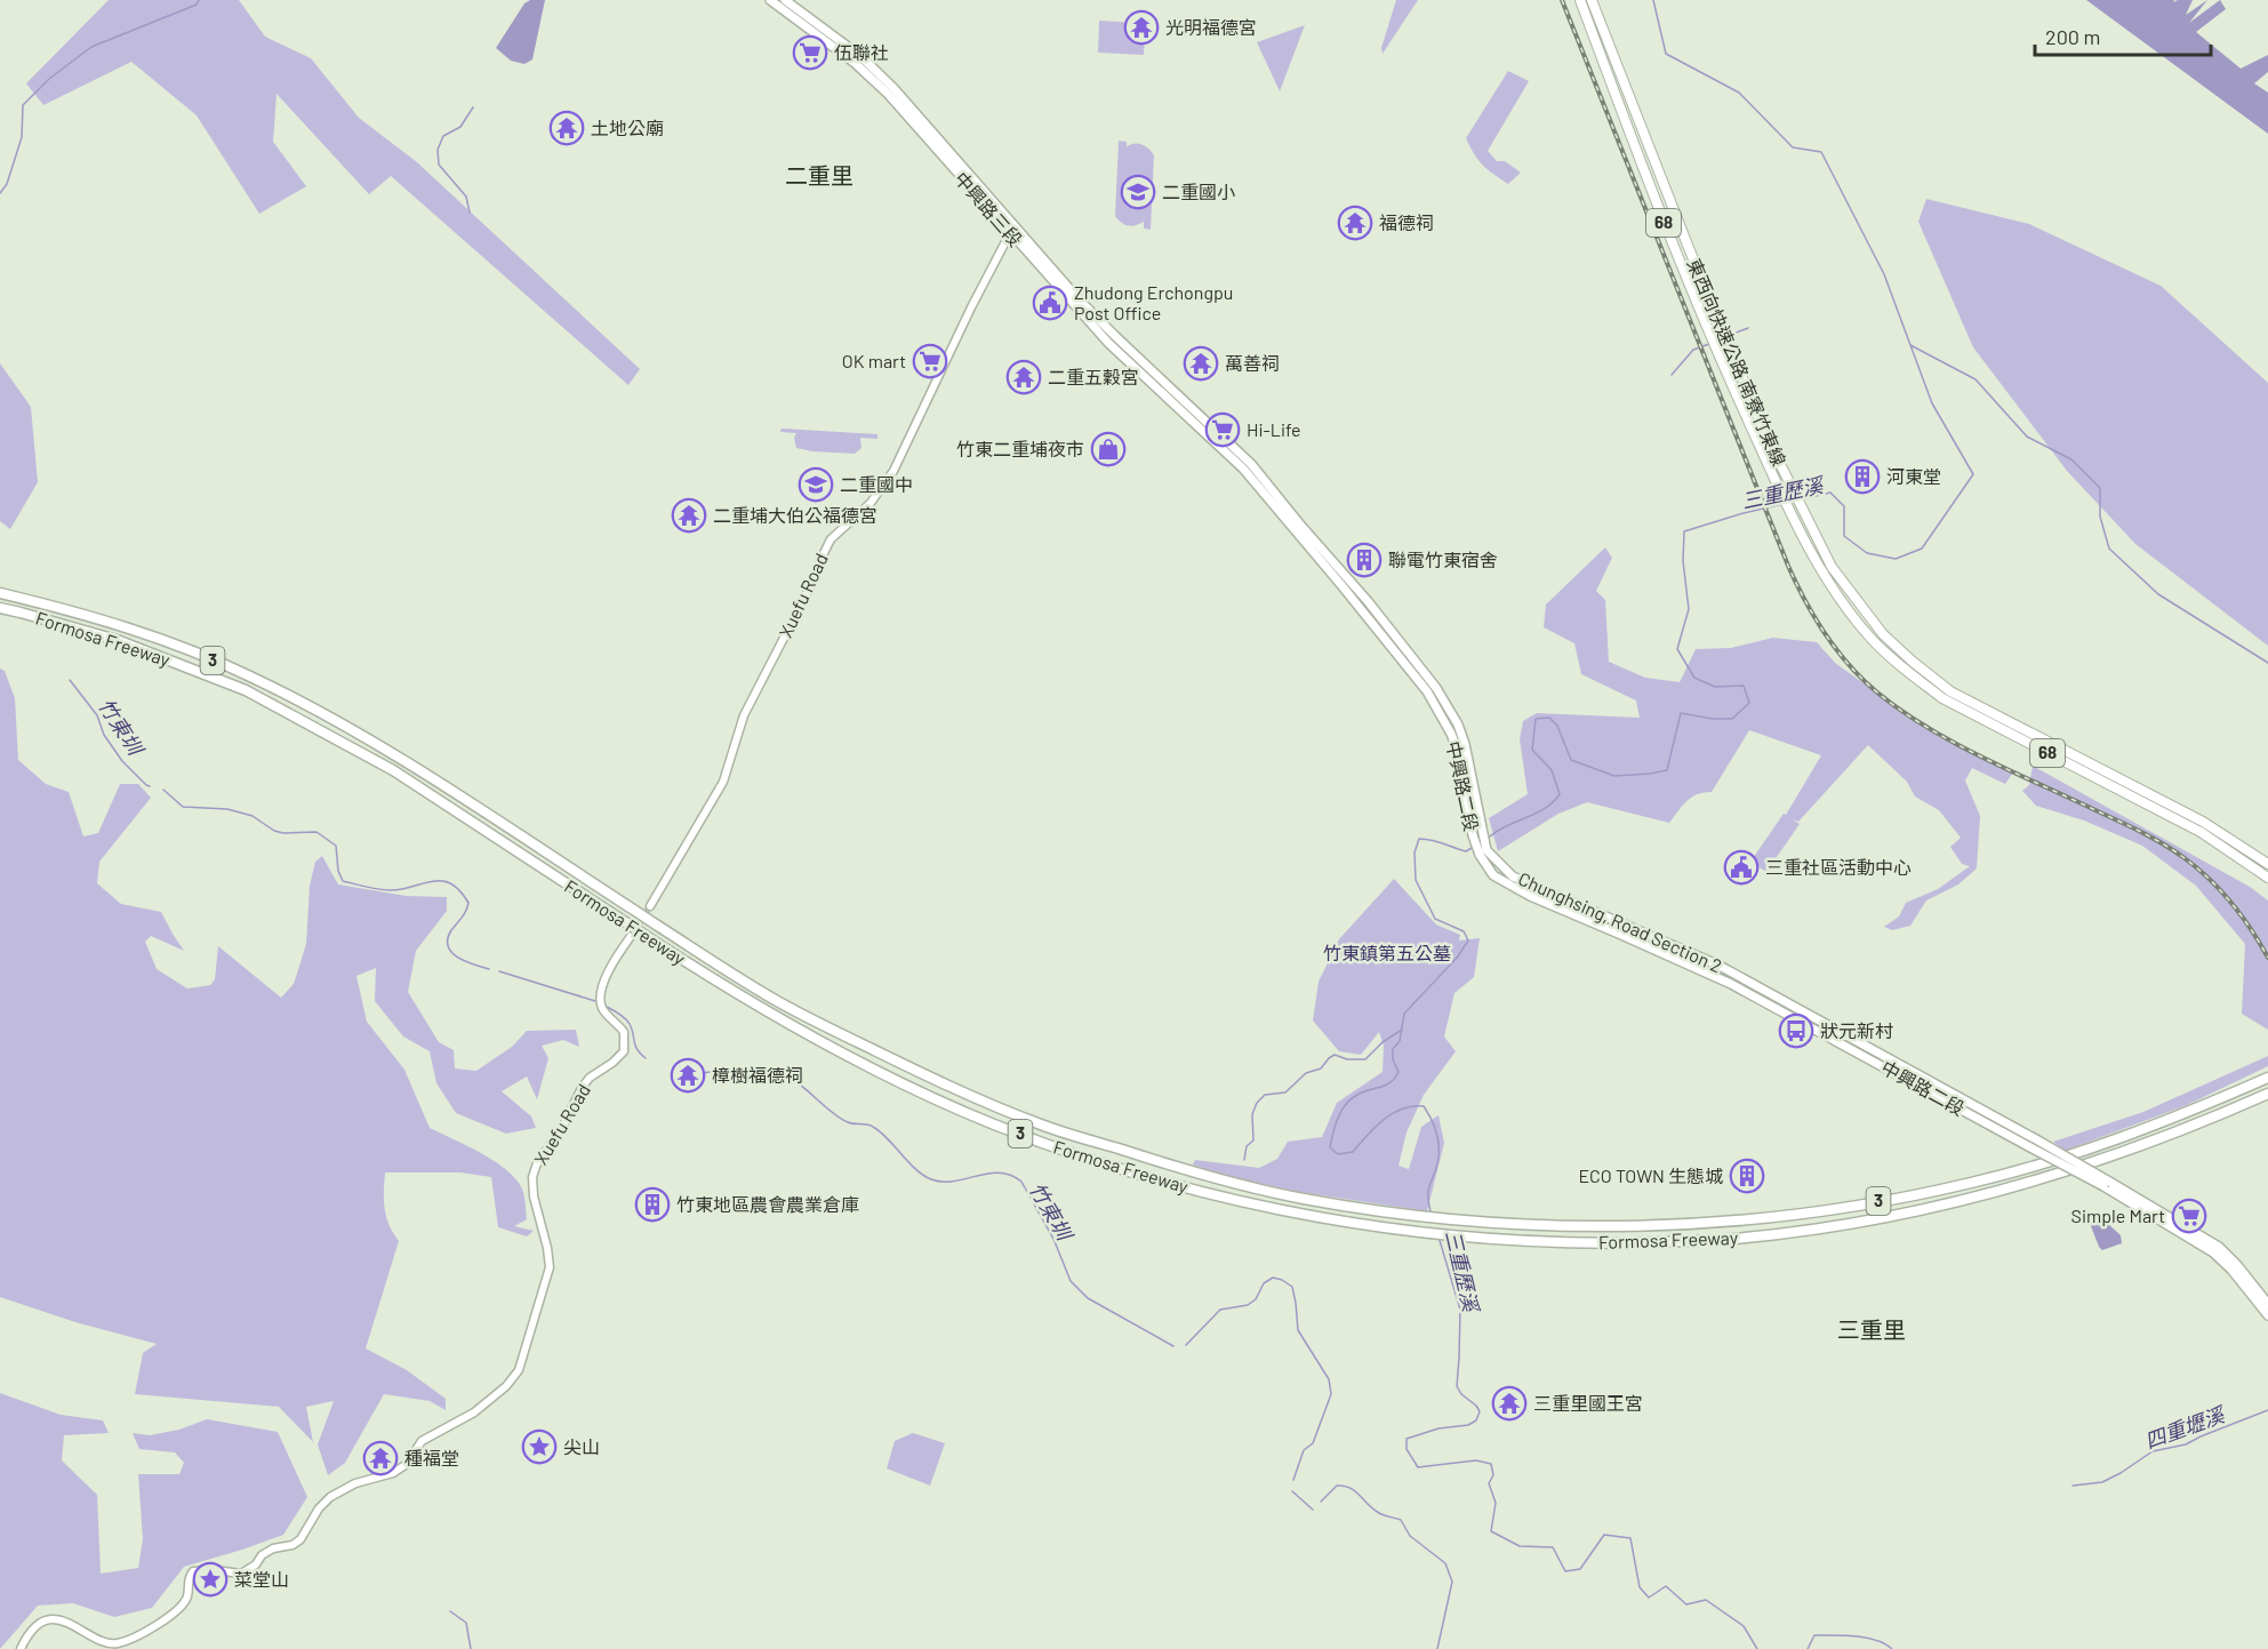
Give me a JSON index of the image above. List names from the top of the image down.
{
  "streets": {
    "highway": [
      "68",
      "東西向快速公路 南寮竹東線",
      "Formosa Freeway",
      "3"
    ],
    "main road": ["中興路三段", "中興路二段", "Chunghsing, Road Section 2"],
    "street": ["Xuefu Road"]
  },
  "crossings": [
    ["中興路三段", "Xuefu Road"],
    ["中興路二段", "Chunghsing, Road Section 2"]
  ],
  "districts": ["二重里", "三重里"],
  "water": ["三重歷溪", "竹東圳", "四重壢溪"],
  "parks": ["竹東鎮第五公墓"],
  "places": {
    "temple": [
      "光明福德宮",
      "土地公廟",
      "福德祠",
      "萬善祠",
      "二重五穀宮",
      "二重埔大伯公福德宮",
      "樟樹福德祠",
      "三重里國王宮",
      "種福堂"
    ],
    "supermarket": [
      "伍聯社",
      "OK mart",
      "Hi-Life",
      "Simple Mart"
    ],
    "school or university": ["二重國小", "二重國中"],
    "public building": ["Zhudong Erchongpu Post Office", "三重社區活動中心"],
    "shop": ["竹東二重埔夜市"],
    "building": [
      "河東堂",
      "聯電竹東宿舍",
      "ECO TOWN 生態城",
      "竹東地區農會農業倉庫"
    ],
    "bus stop": ["狀元新村"],
    "place": ["尖山", "菜堂山"]
  },
  "scale_bar": "200 m"
}
